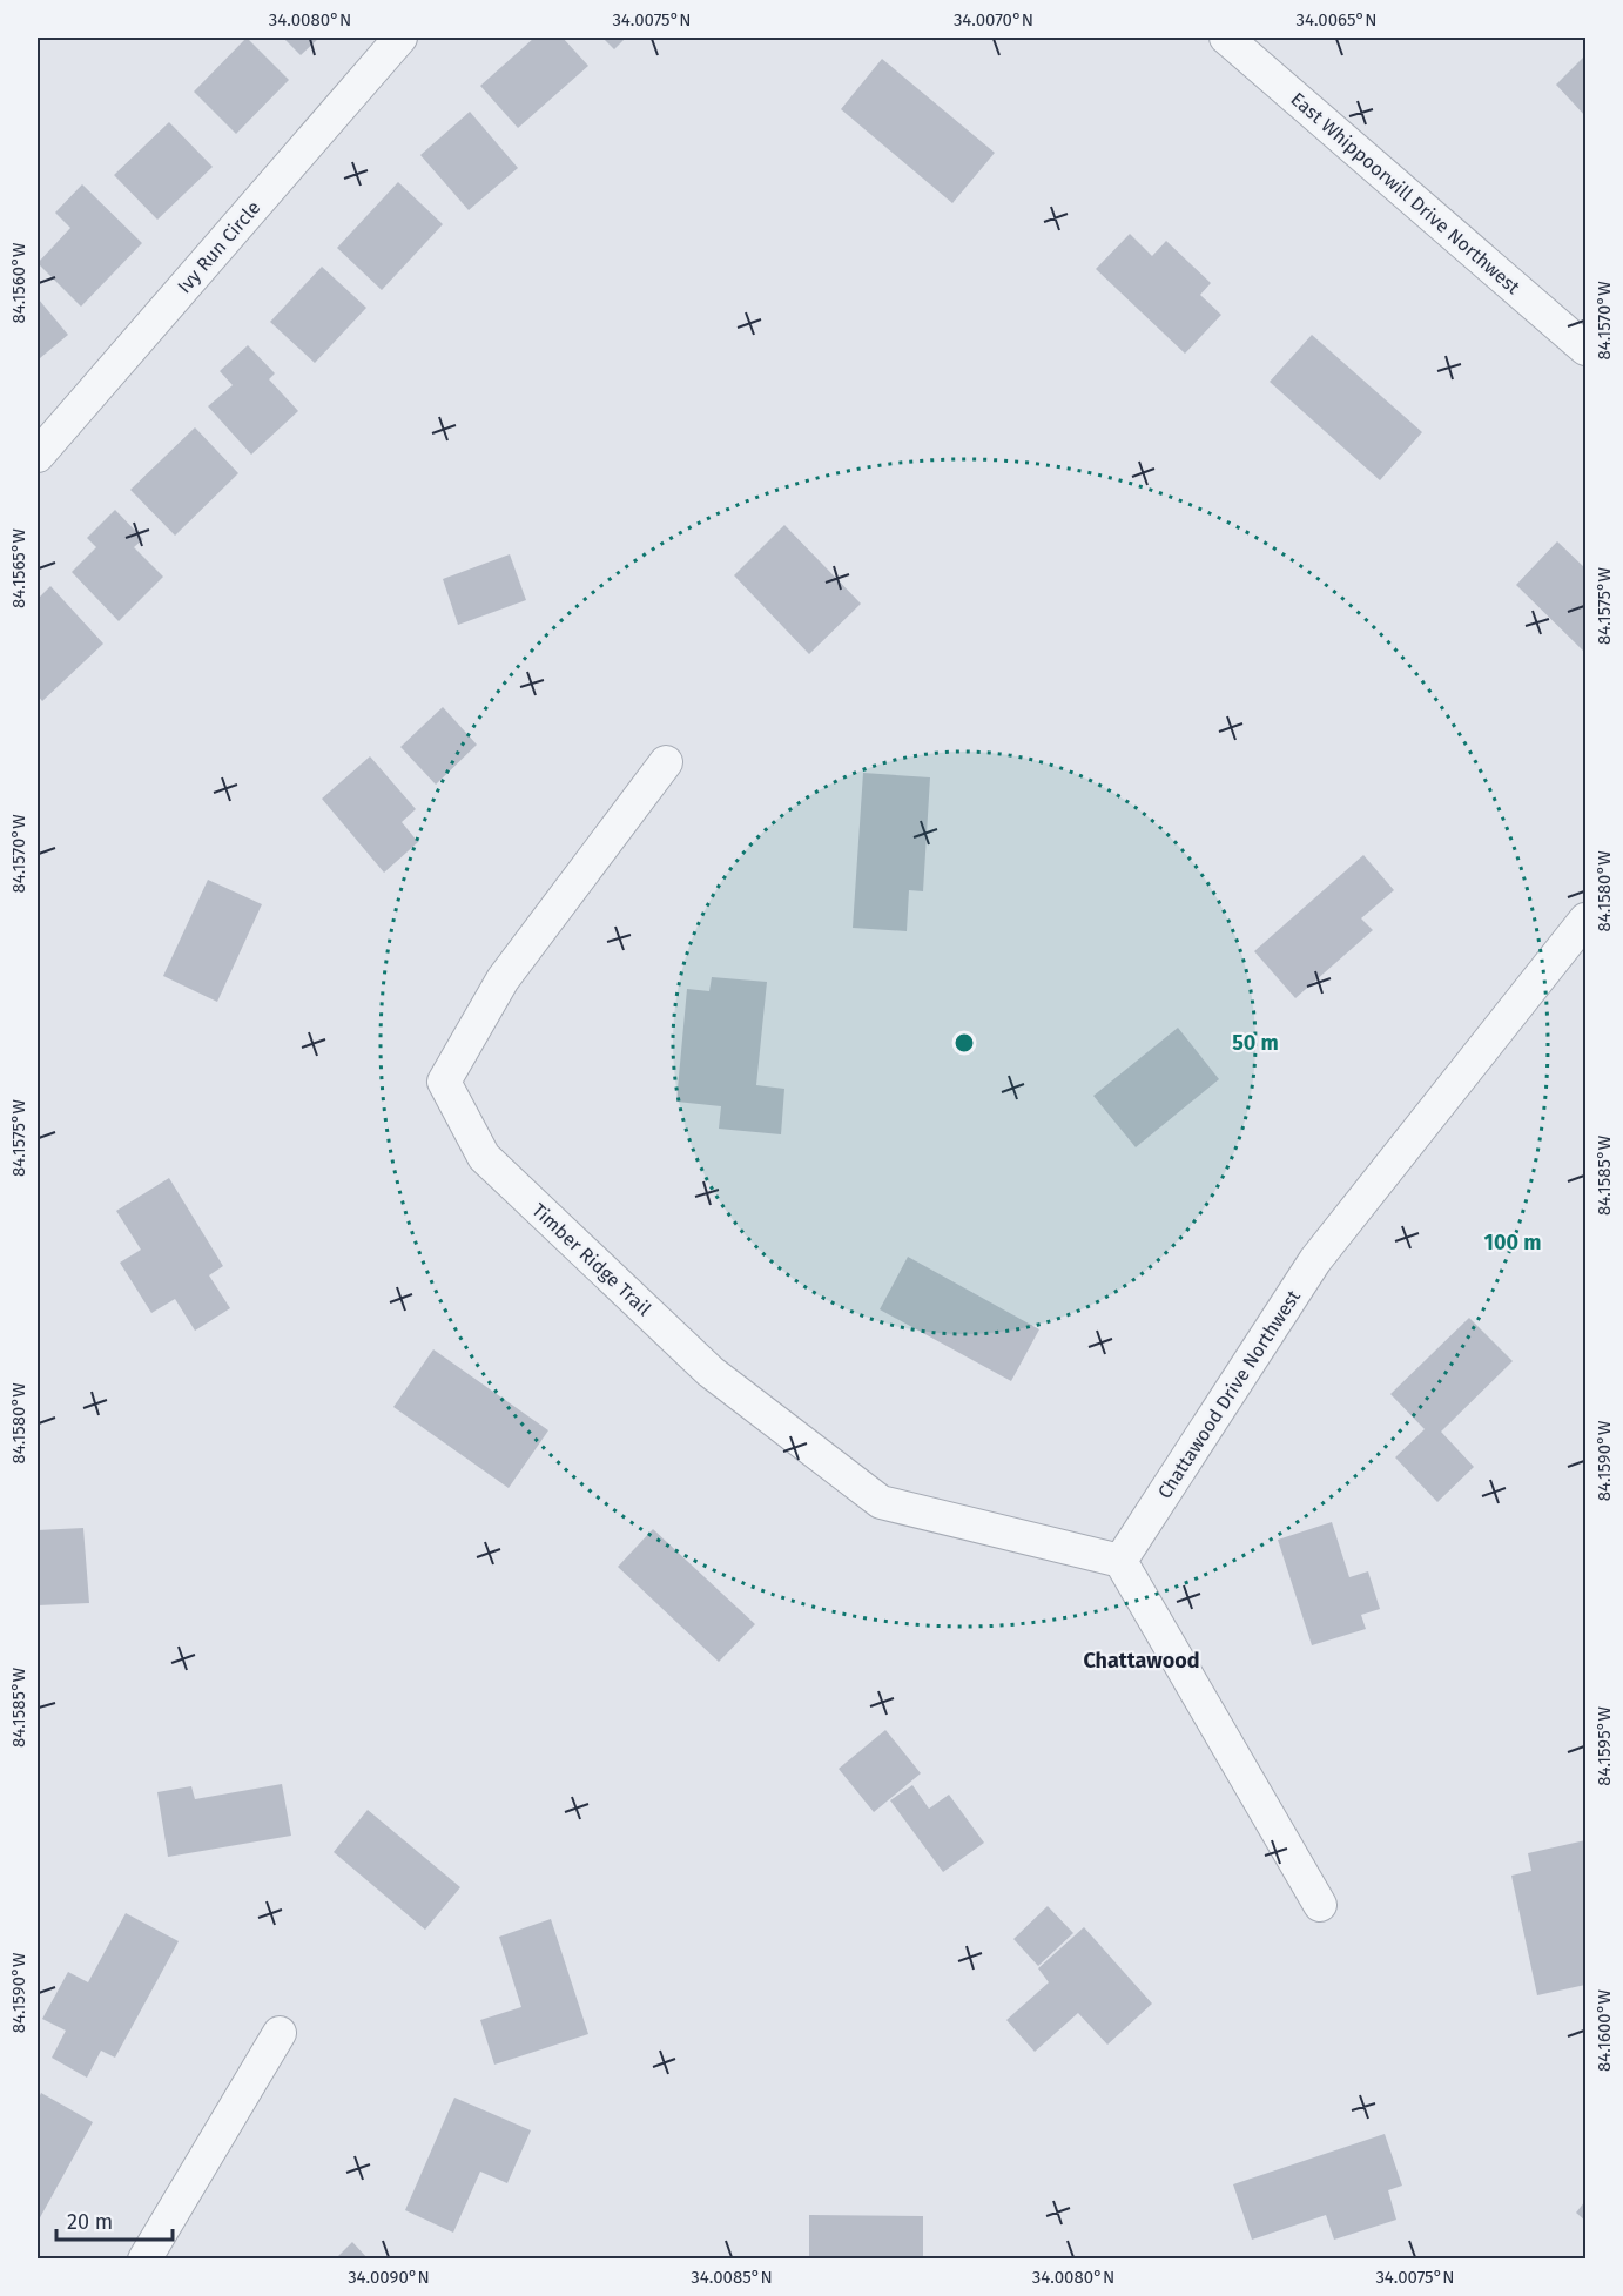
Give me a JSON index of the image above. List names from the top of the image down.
{
  "streets": {
    "street": [
      "East Whippoorwill Drive Northwest",
      "Ivy Run Circle",
      "Timber Ridge Trail",
      "Chattawood Drive Northwest"
    ]
  },
  "crossings": [
    ["Timber Ridge Trail", "Chattawood Drive Northwest"]
  ],
  "districts": ["Chattawood"],
  "scale_bar": "20 m",
  "coordinates": [
    "34.0080°N",
    "34.0075°N",
    "34.0070°N",
    "34.0065°N",
    "84.1560°W",
    "84.1570°W",
    "84.1565°W",
    "84.1575°W",
    "84.1580°W",
    "84.1585°W",
    "84.1590°W",
    "84.1595°W",
    "84.1600°W",
    "34.0090°N",
    "34.0085°N"
  ],
  "rings": ["50 m", "100 m"]
}
